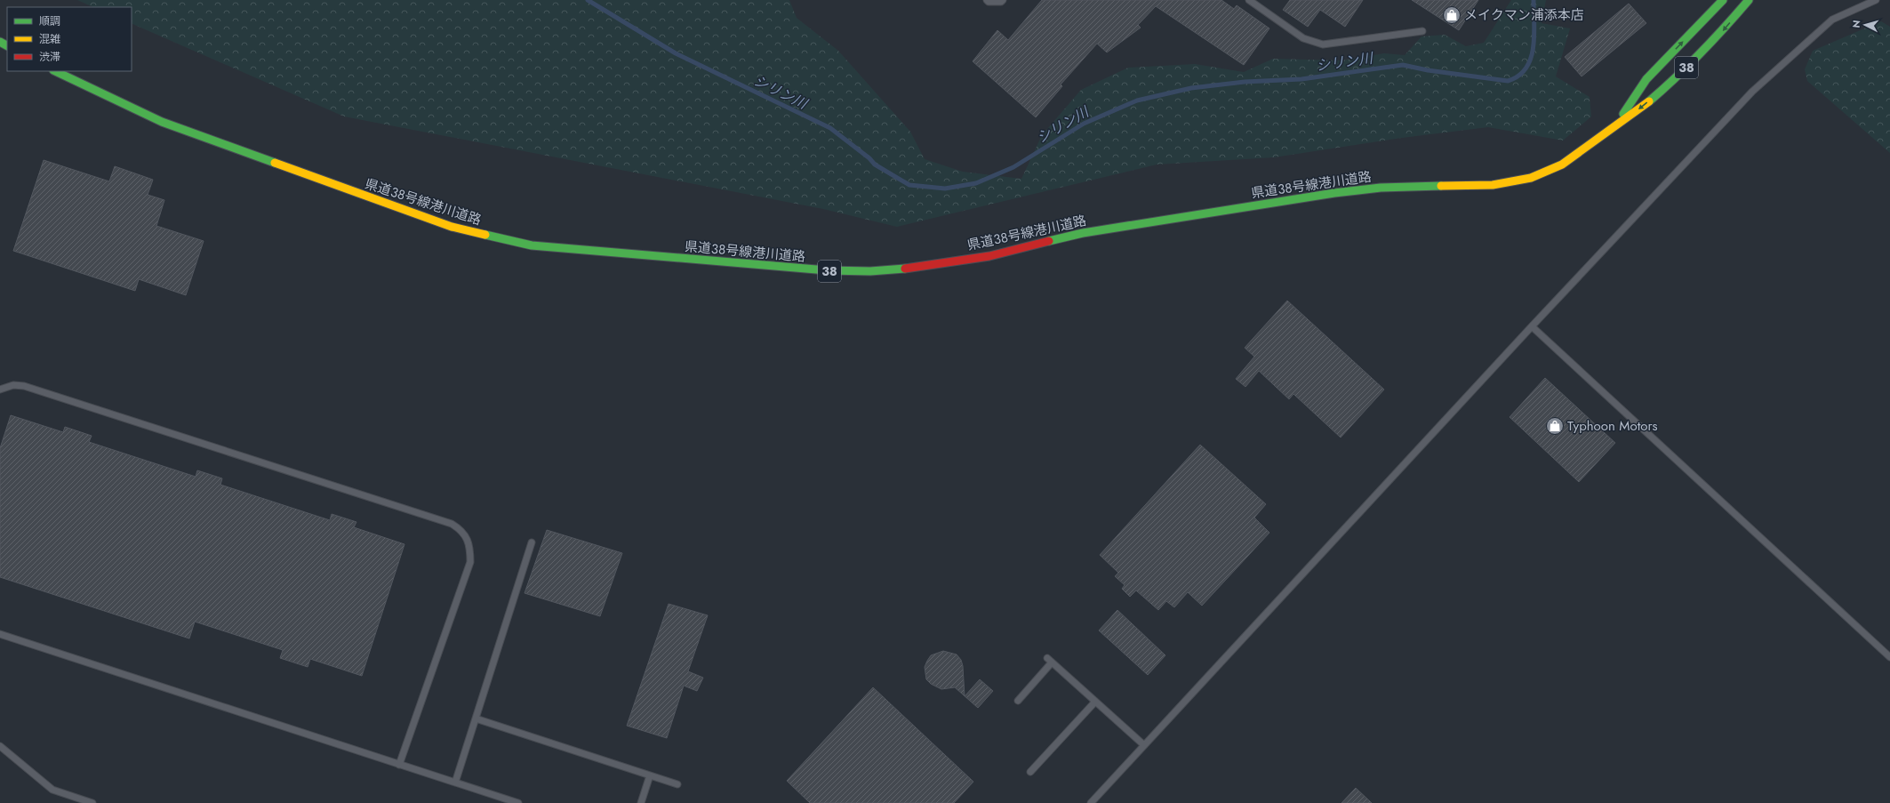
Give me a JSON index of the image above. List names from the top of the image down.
{
  "streets": {
    "main road": ["38", "県道38号線港川道路"]
  },
  "water": ["シリン川"],
  "places": {
    "shop": ["メイクマン浦添本店", "Typhoon Motors"]
  },
  "legend": ["順調", "混雑", "渋滞"],
  "north": "left"
}
